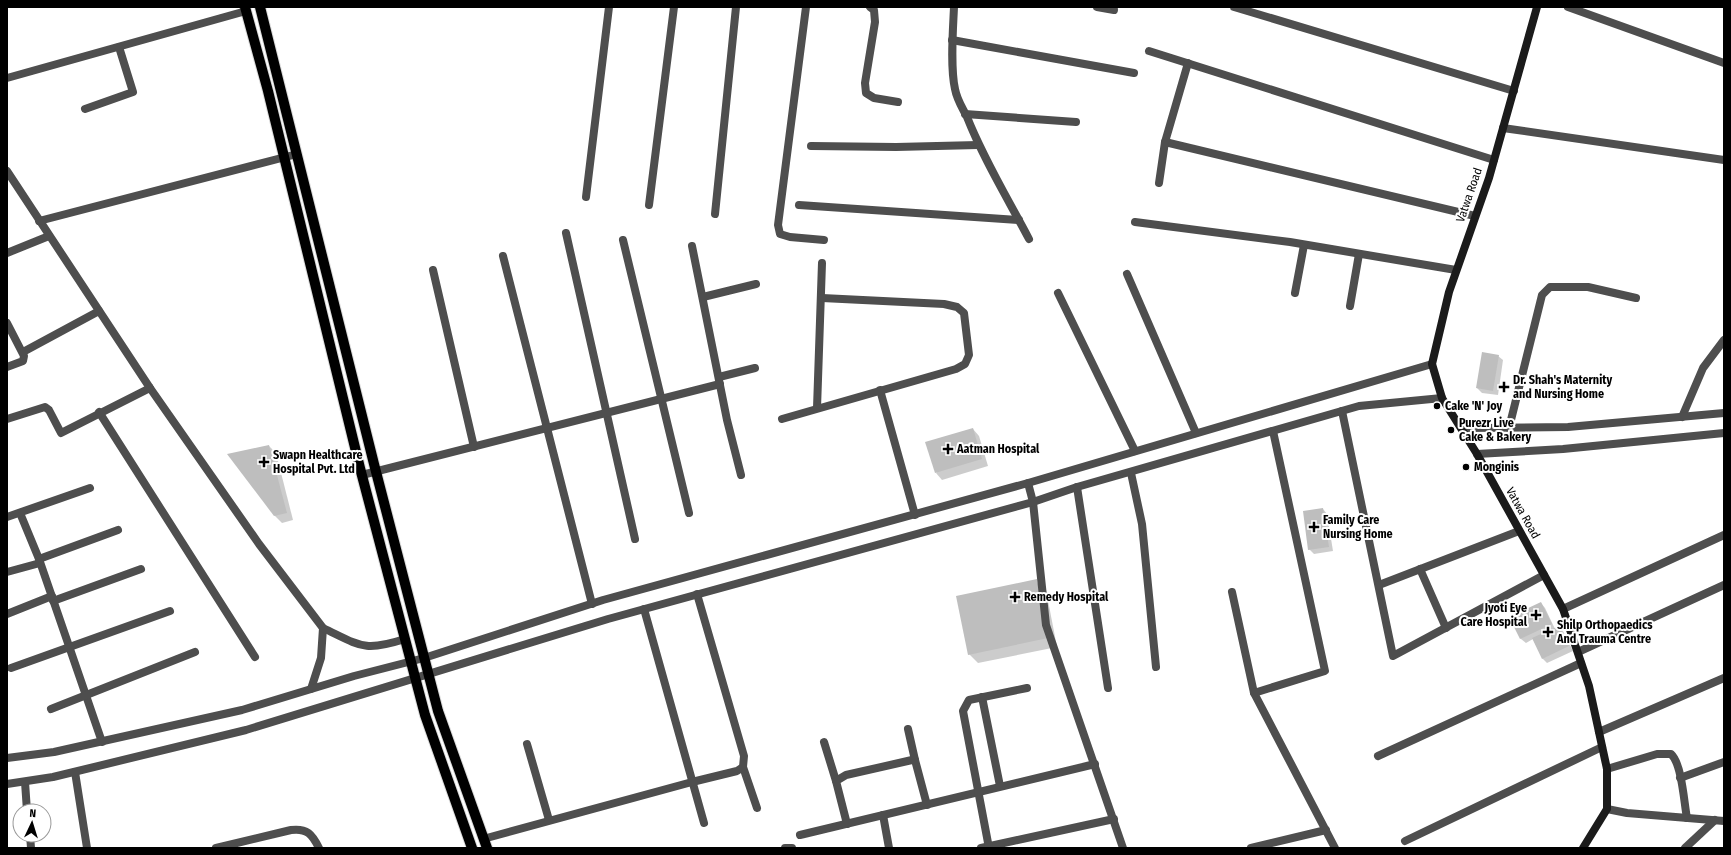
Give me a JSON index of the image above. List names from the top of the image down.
{
  "streets": {
    "main road": ["Vatwa Road"]
  },
  "places": {
    "health": [
      "Dr. Shah's Maternity and Nursing Home",
      "Aatman Hospital",
      "Swapn Healthcare Hospital Pvt. Ltd",
      "Family Care Nursing Home",
      "Remedy Hospital",
      "Jyoti Eye Care Hospital",
      "Shilp Orthopaedics And Trauma Centre"
    ],
    "other": ["Cake 'N' Joy", "Purezr Live Cake & Bakery", "Monginis"]
  },
  "north": "top"
}
